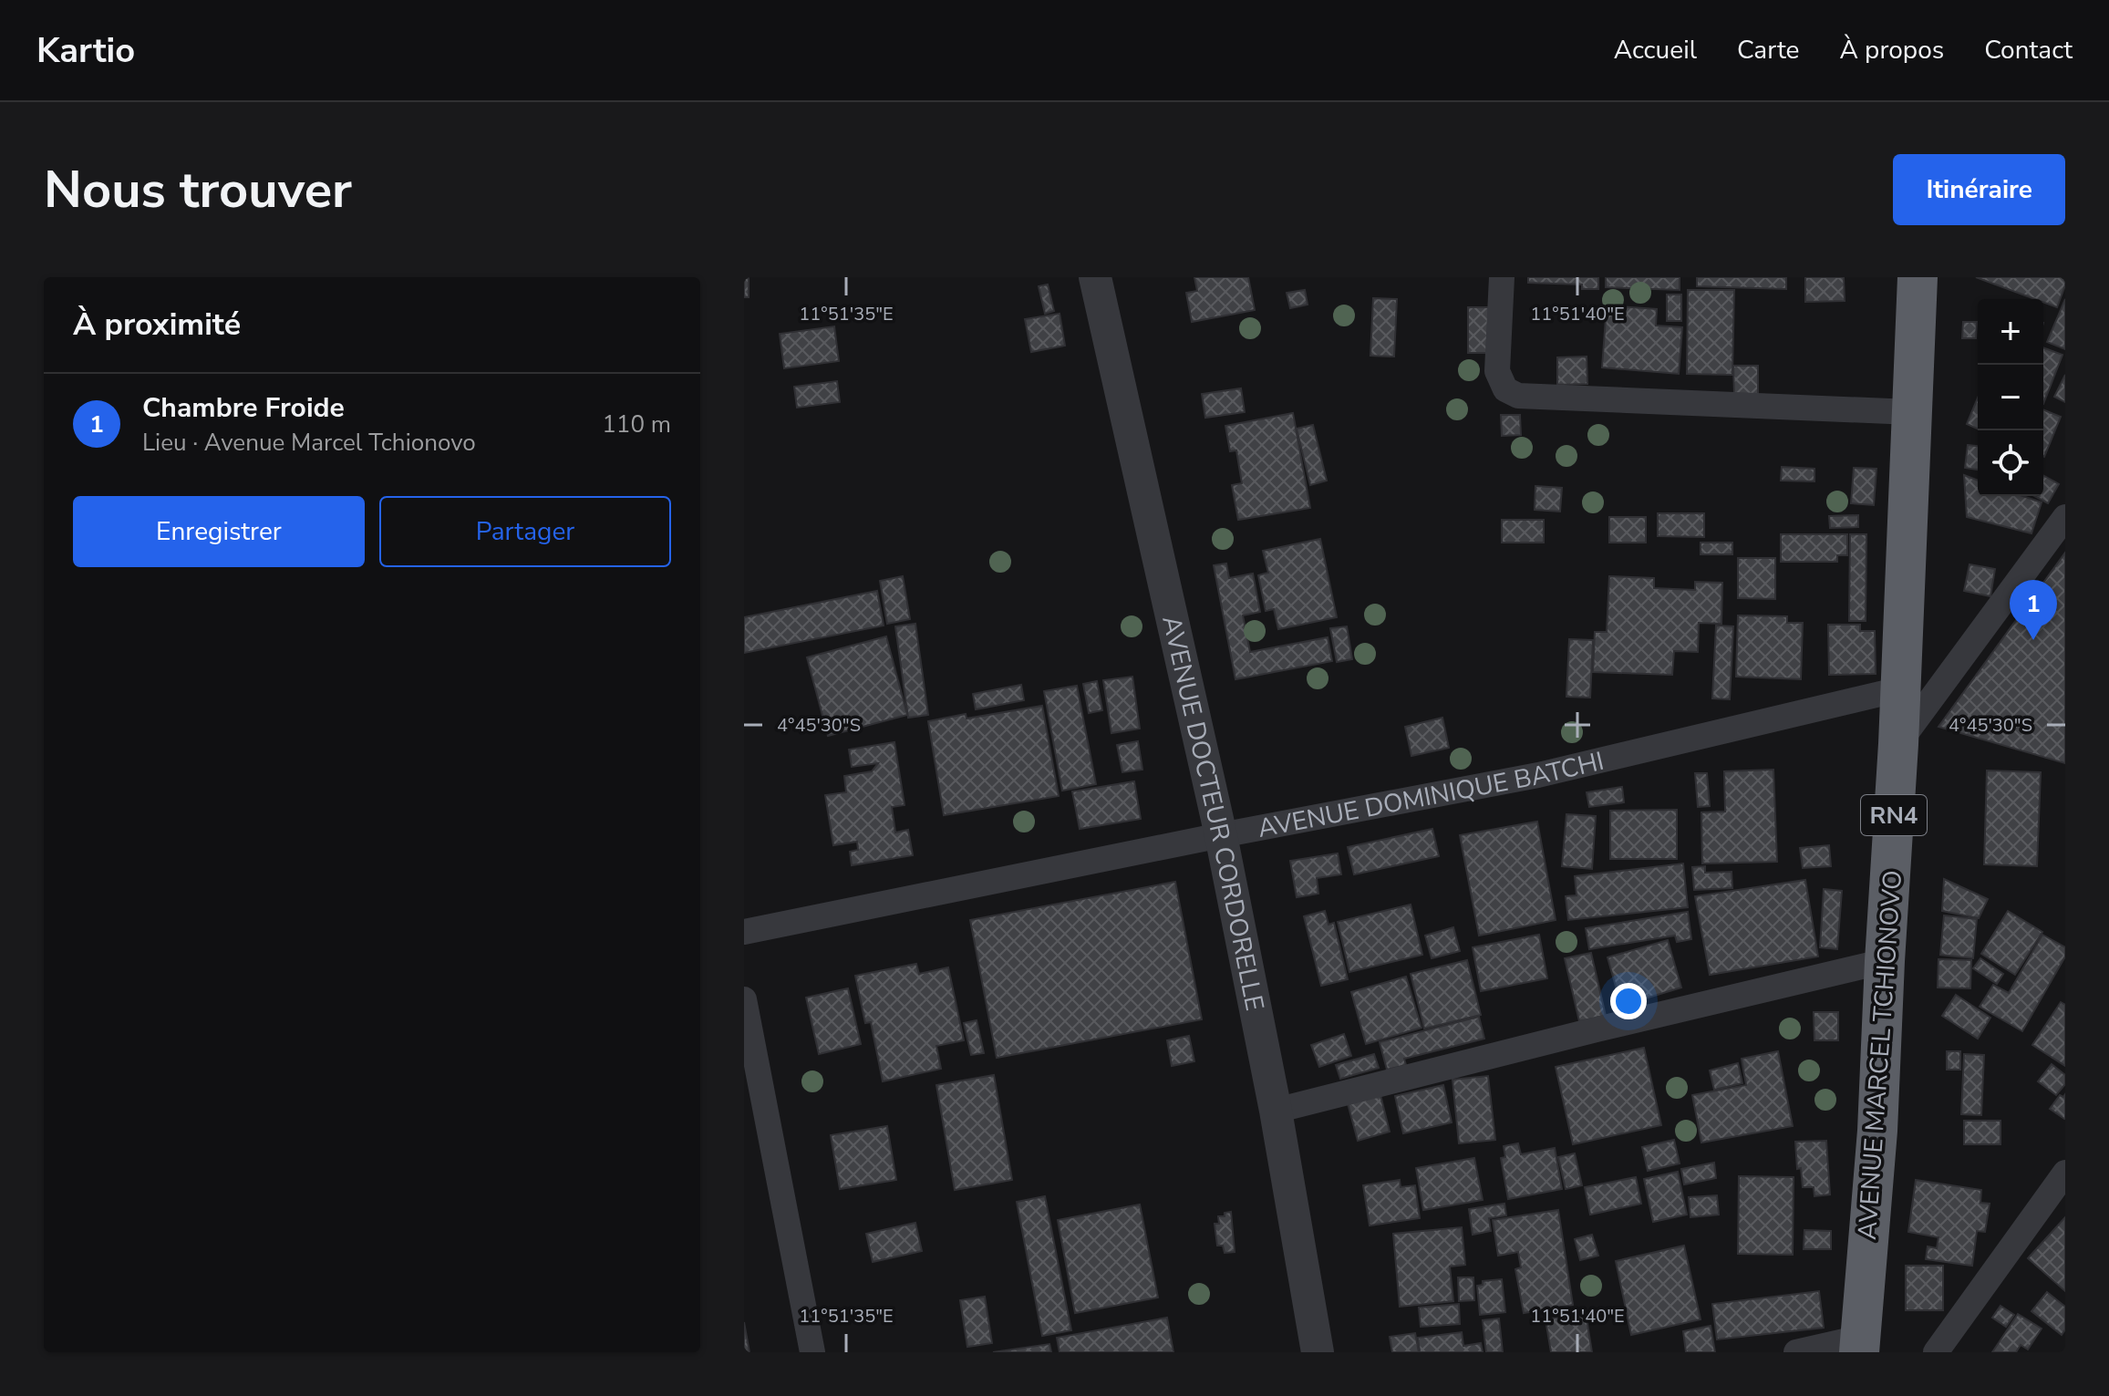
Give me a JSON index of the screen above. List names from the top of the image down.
{
  "streets": {
    "highway": ["RN4", "AVENUE MARCEL TCHIONOVO"],
    "street": ["AVENUE DOMINIQUE BATCHI", "AVENUE DOCTEUR CORDORELLE"]
  },
  "crossings": [
    ["AVENUE DOMINIQUE BATCHI", "AVENUE DOCTEUR CORDORELLE"],
    ["AVENUE DOMINIQUE BATCHI", "AVENUE MARCEL TCHIONOVO"]
  ],
  "page": {
    "header": "Kartio",
    "nav": [
      "Accueil",
      "Carte",
      "À propos",
      "Contact"
    ],
    "buttons": [
      "Itinéraire",
      ["Enregistrer", "Partager"]
    ],
    "title": "Nous trouver",
    "heading": "À proximité",
    "map_buttons": ["+", "−"],
    "list": [
      {
        "mark": "1",
        "name": "Chambre Froide",
        "note": "Lieu · Avenue Marcel Tchionovo",
        "value": "110 m"
      }
    ],
    "pins": "1"
  },
  "coordinates": ["11°51'35\"E", "11°51'40\"E", "4°45'30\"S"]
}
